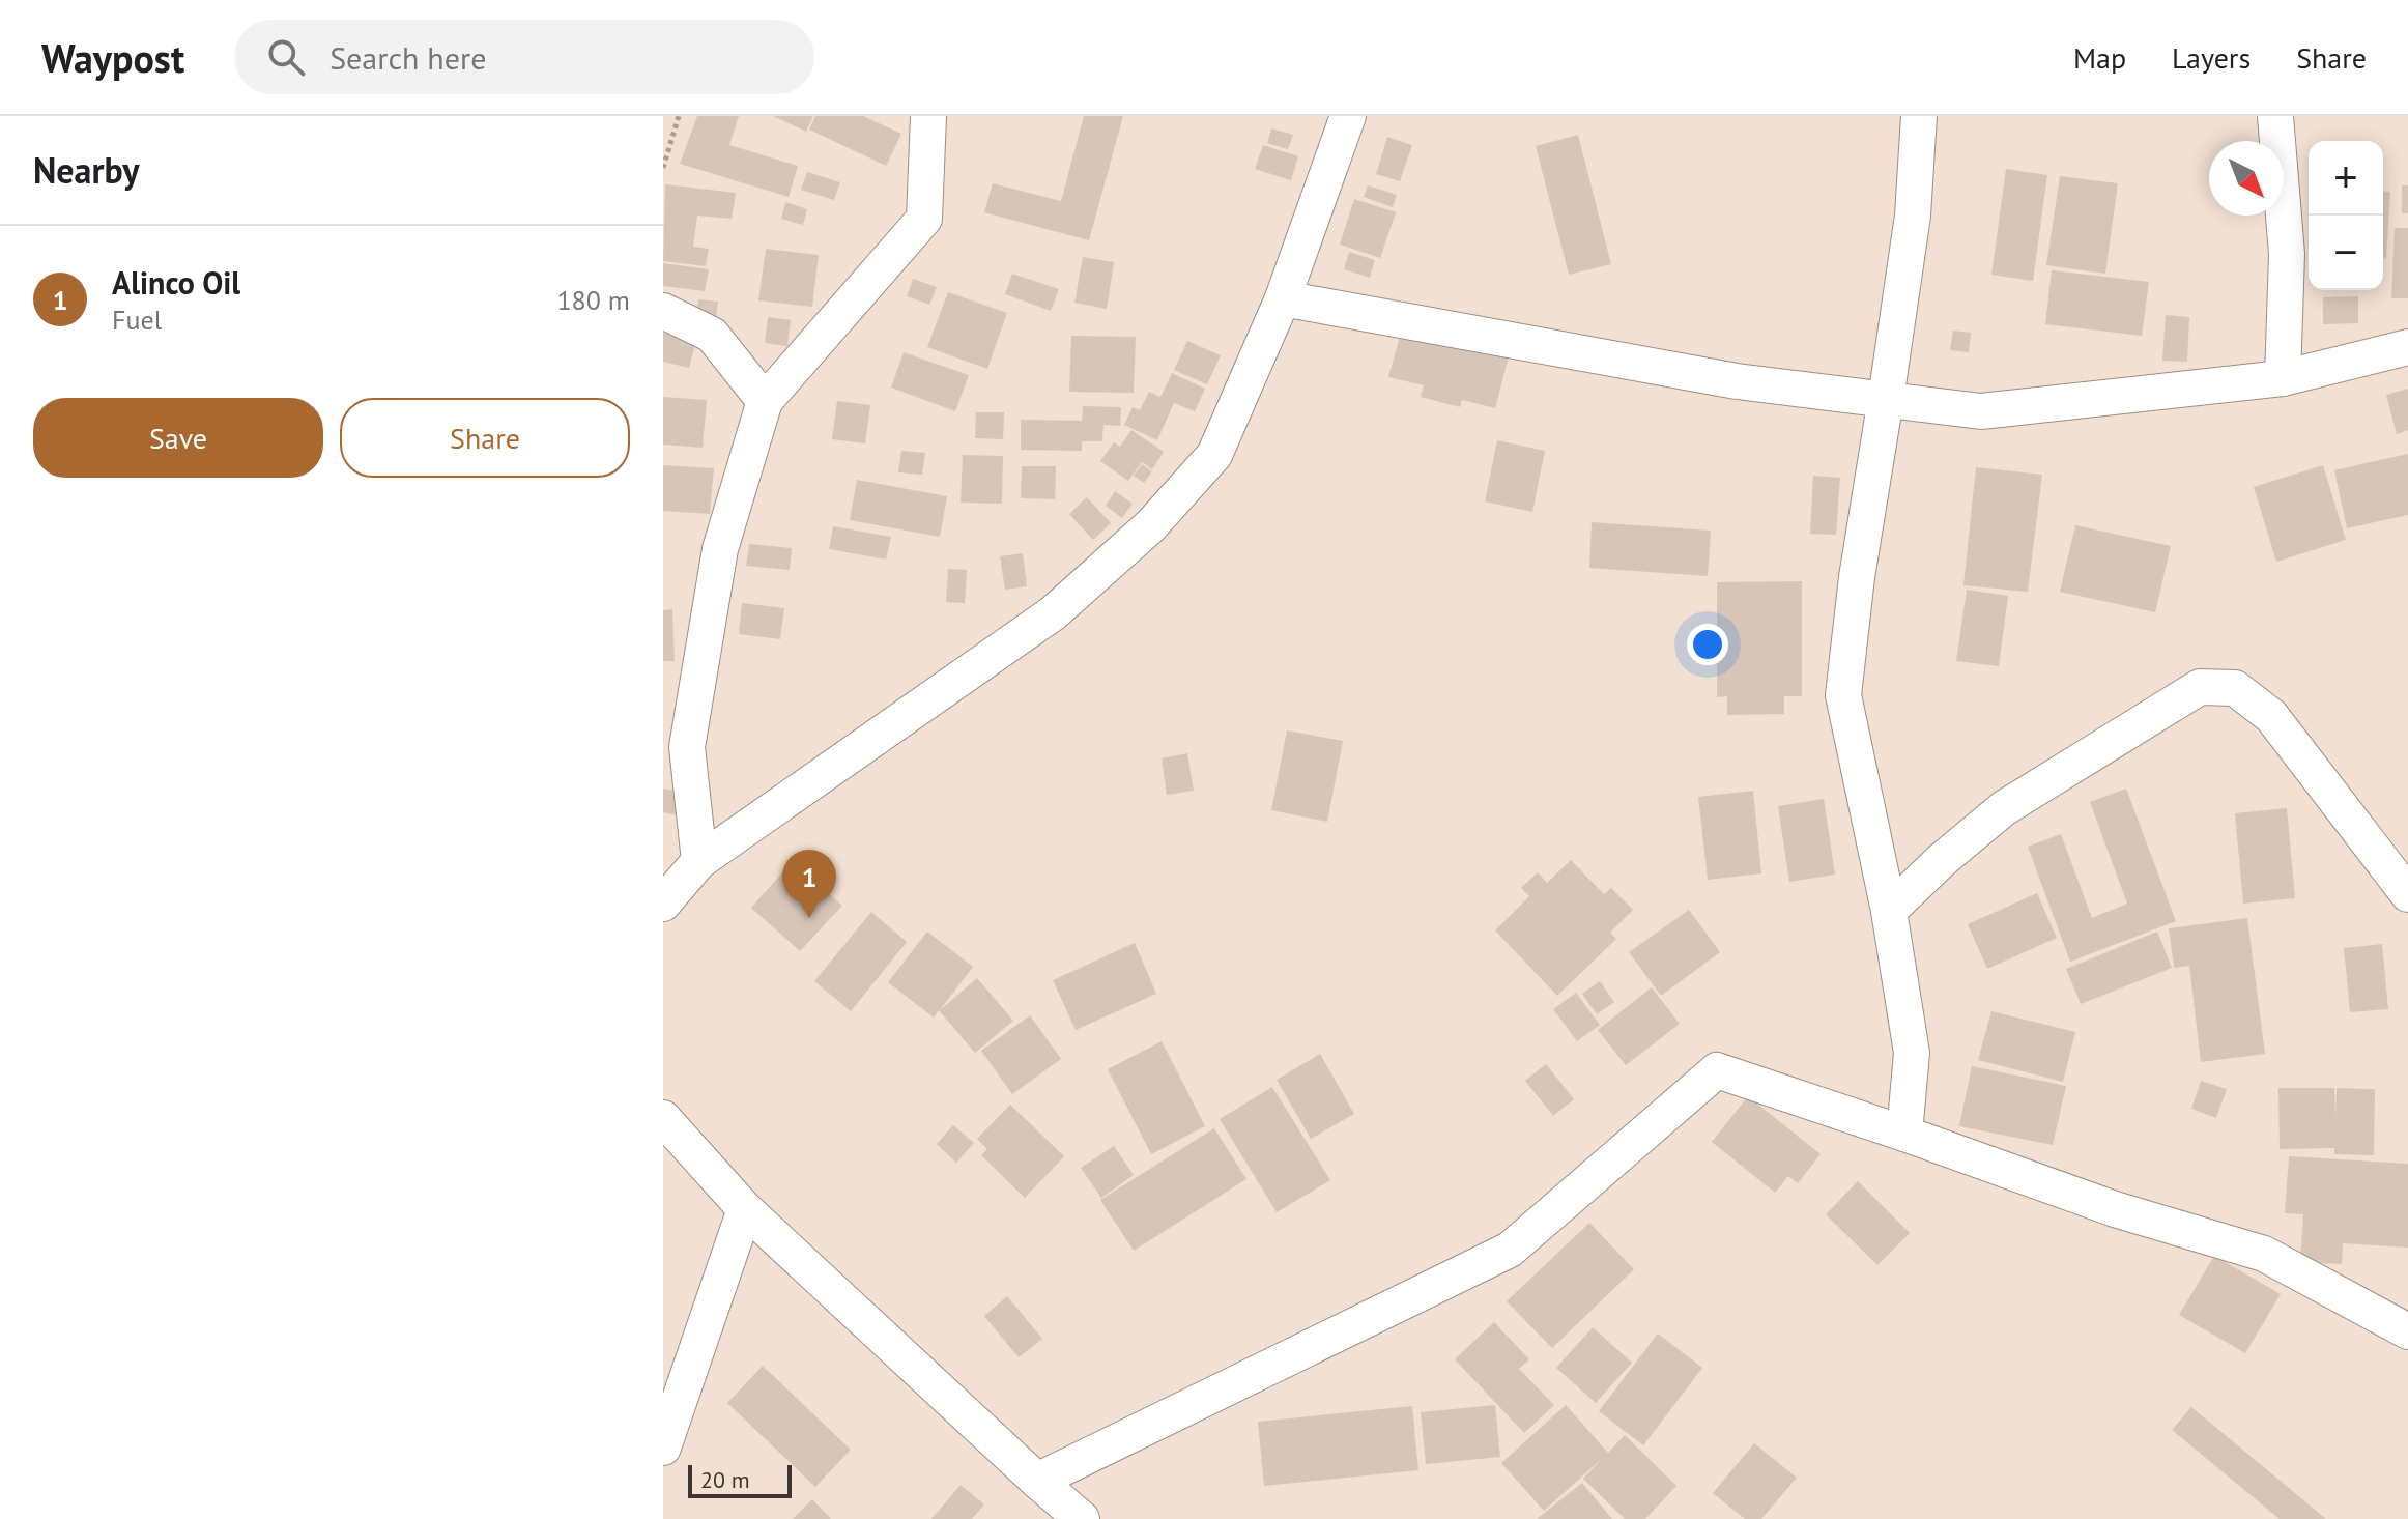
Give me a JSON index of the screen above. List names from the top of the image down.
{
  "scale_bar": "20 m",
  "north": "bottom right",
  "page": {
    "header": "Waypost",
    "search": "Search here",
    "nav": ["Map", "Layers", "Share"],
    "heading": "Nearby",
    "map_buttons": ["+", "−"],
    "list": [
      {
        "mark": "1",
        "name": "Alinco Oil",
        "note": "Fuel",
        "value": "180 m"
      }
    ],
    "buttons": ["Save", "Share"],
    "pins": "1",
    "scale": "20 m"
  }
}
